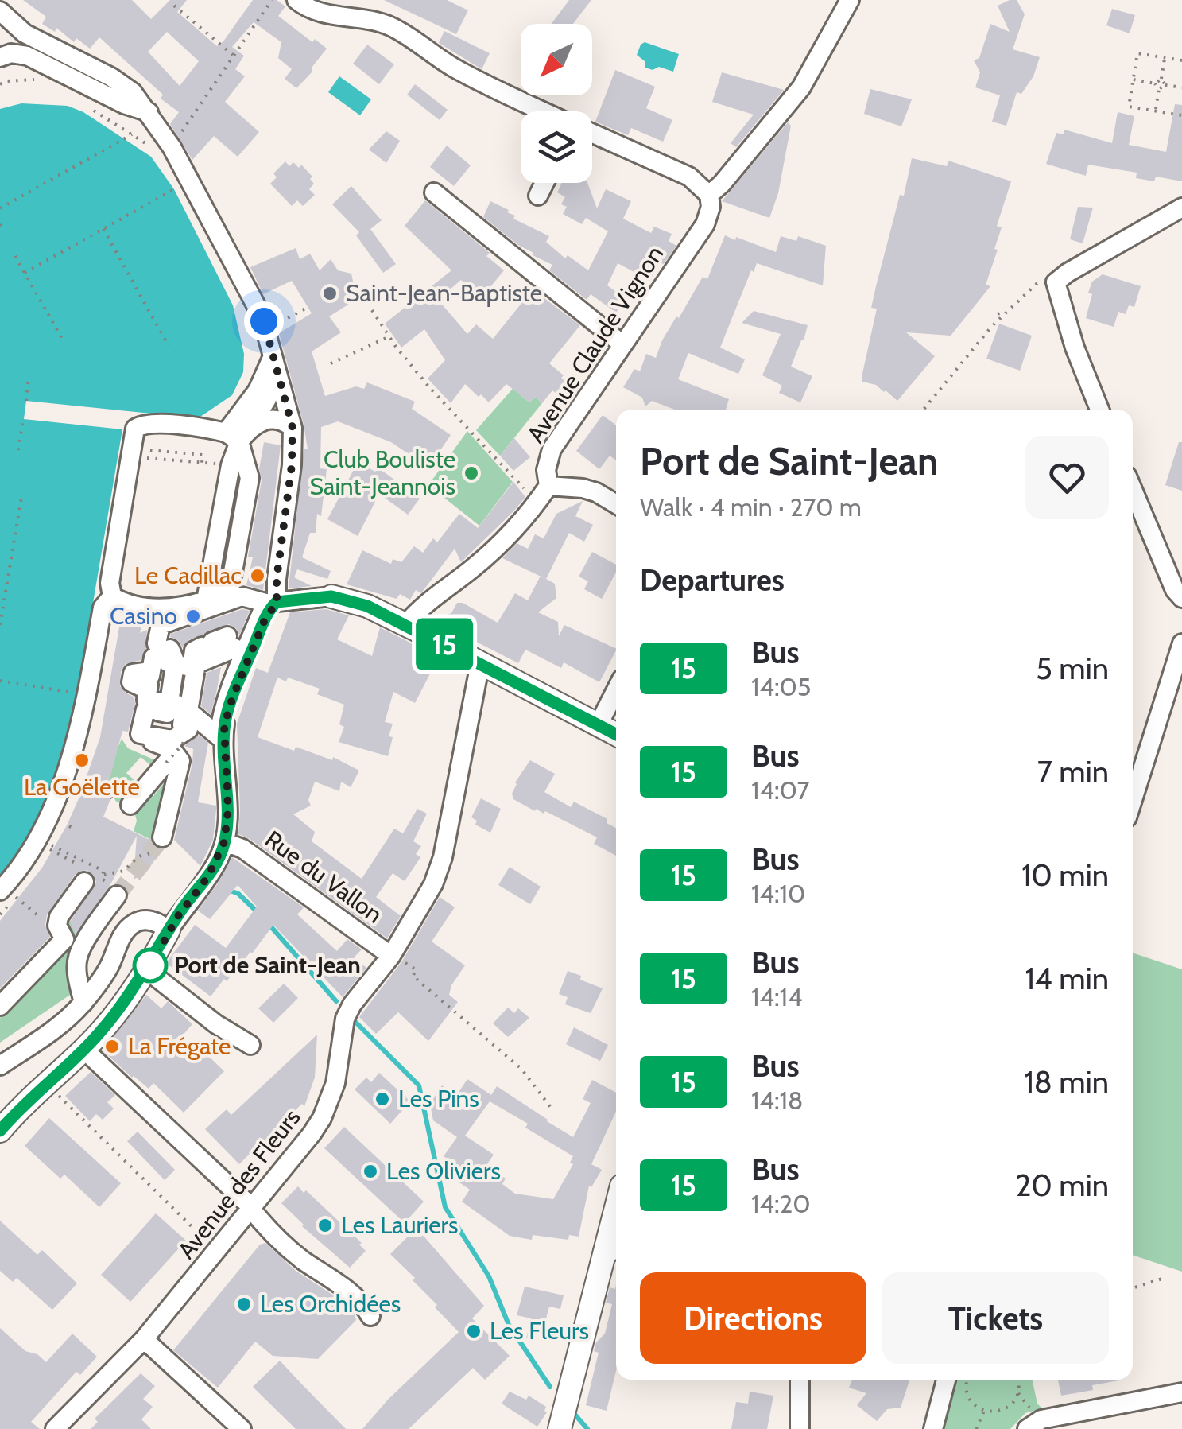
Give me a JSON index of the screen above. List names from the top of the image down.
{
  "streets": {
    "street": ["Avenue Claude Vignon", "Rue du Vallon", "Avenue des Fleurs"]
  },
  "crossings": [
    ["Rue du Vallon", "Avenue des Fleurs"]
  ],
  "places": [
    "Saint-Jean-Baptiste",
    "Club Bouliste Saint-Jeannois",
    "Le Cadillac",
    "Casino",
    "La Goëlette",
    "Port de Saint-Jean",
    "La Frégate",
    "Les Pins",
    "Les Oliviers",
    "Les Lauriers",
    "Les Orchidées",
    "Les Fleurs"
  ],
  "lines": ["bus line 15"],
  "north": "bottom left",
  "page": {
    "on_map": "15",
    "heading": [
      ["Port de Saint-Jean", "Walk · 4 min · 270 m"],
      "Departures"
    ],
    "list": [
      {
        "mark": "15",
        "name": "Bus",
        "note": "14:05",
        "value": "5 min"
      },
      {
        "mark": "15",
        "name": "Bus",
        "note": "14:07",
        "value": "7 min"
      },
      {
        "mark": "15",
        "name": "Bus",
        "note": "14:10",
        "value": "10 min"
      },
      {
        "mark": "15",
        "name": "Bus",
        "note": "14:14",
        "value": "14 min"
      },
      {
        "mark": "15",
        "name": "Bus",
        "note": "14:18",
        "value": "18 min"
      },
      {
        "mark": "15",
        "name": "Bus",
        "note": "14:20",
        "value": "20 min"
      }
    ],
    "buttons": ["Directions", "Tickets"]
  }
}
